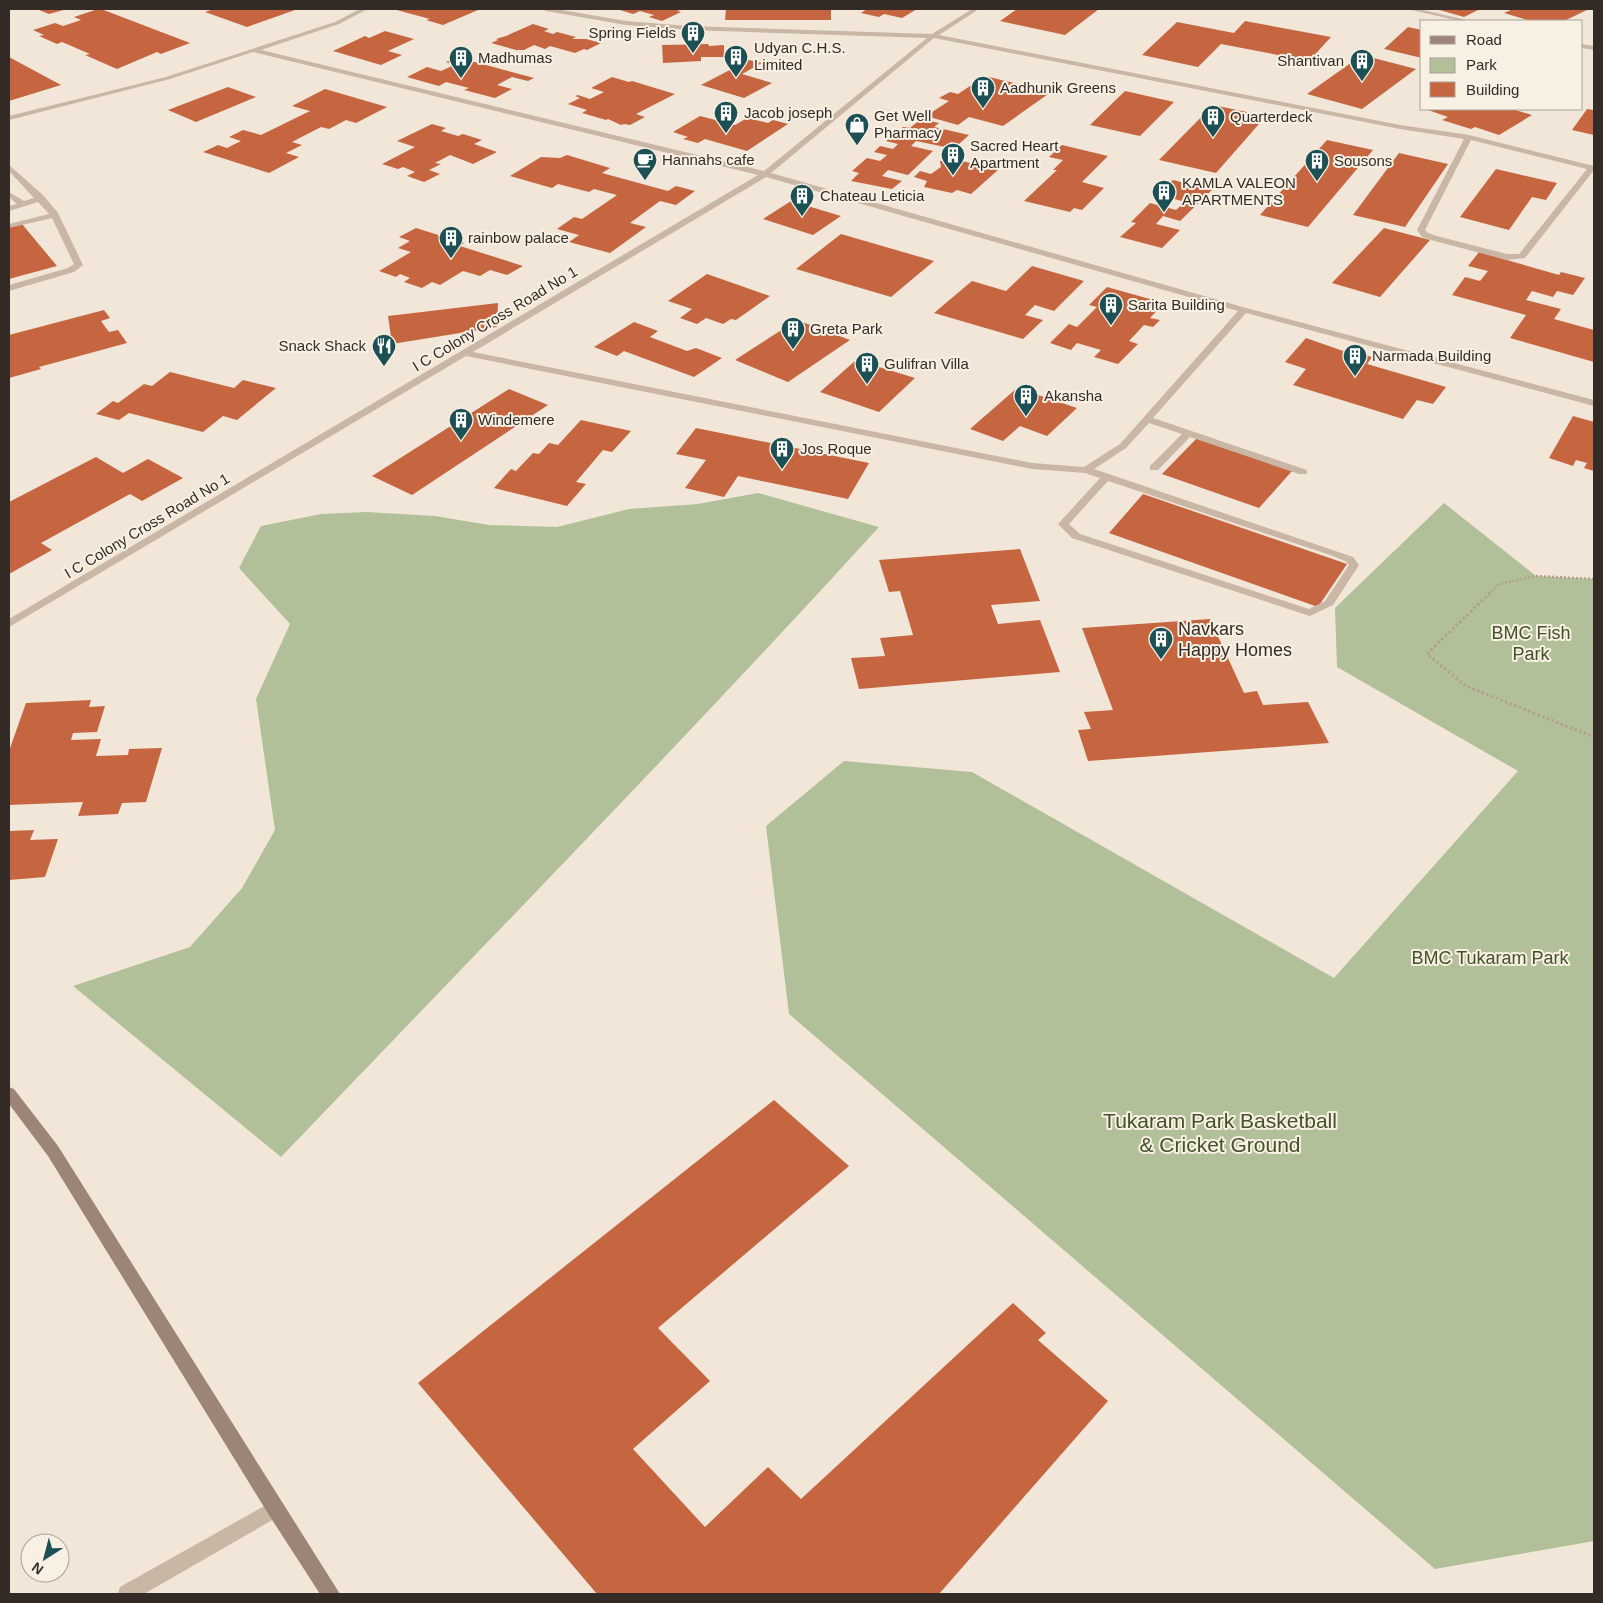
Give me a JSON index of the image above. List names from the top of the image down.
{
  "streets": {
    "street": ["I C Colony Cross Road No 1"]
  },
  "parks": ["BMC Fish Park", "BMC Tukaram Park", "Tukaram Park Basketball & Cricket Ground"],
  "places": {
    "building": [
      "Spring Fields",
      "Udyan C.H.S. Limited",
      "Madhumas",
      "Shantivan",
      "Aadhunik Greens",
      "Jacob joseph",
      "Quarterdeck",
      "Sacred Heart Apartment",
      "Sousons",
      "KAMLA VALEON APARTMENTS",
      "Chateau Leticia",
      "rainbow palace",
      "Sarita Building",
      "Greta Park",
      "Narmada Building",
      "Gulifran Villa",
      "Akansha",
      "Windemere",
      "Jos Roque",
      "Navkars Happy Homes"
    ],
    "shop": ["Get Well Pharmacy"],
    "cafe": ["Hannahs cafe"],
    "restaurant": ["Snack Shack"]
  },
  "legend": ["Road", "Park", "Building"],
  "north": "bottom left"
}
